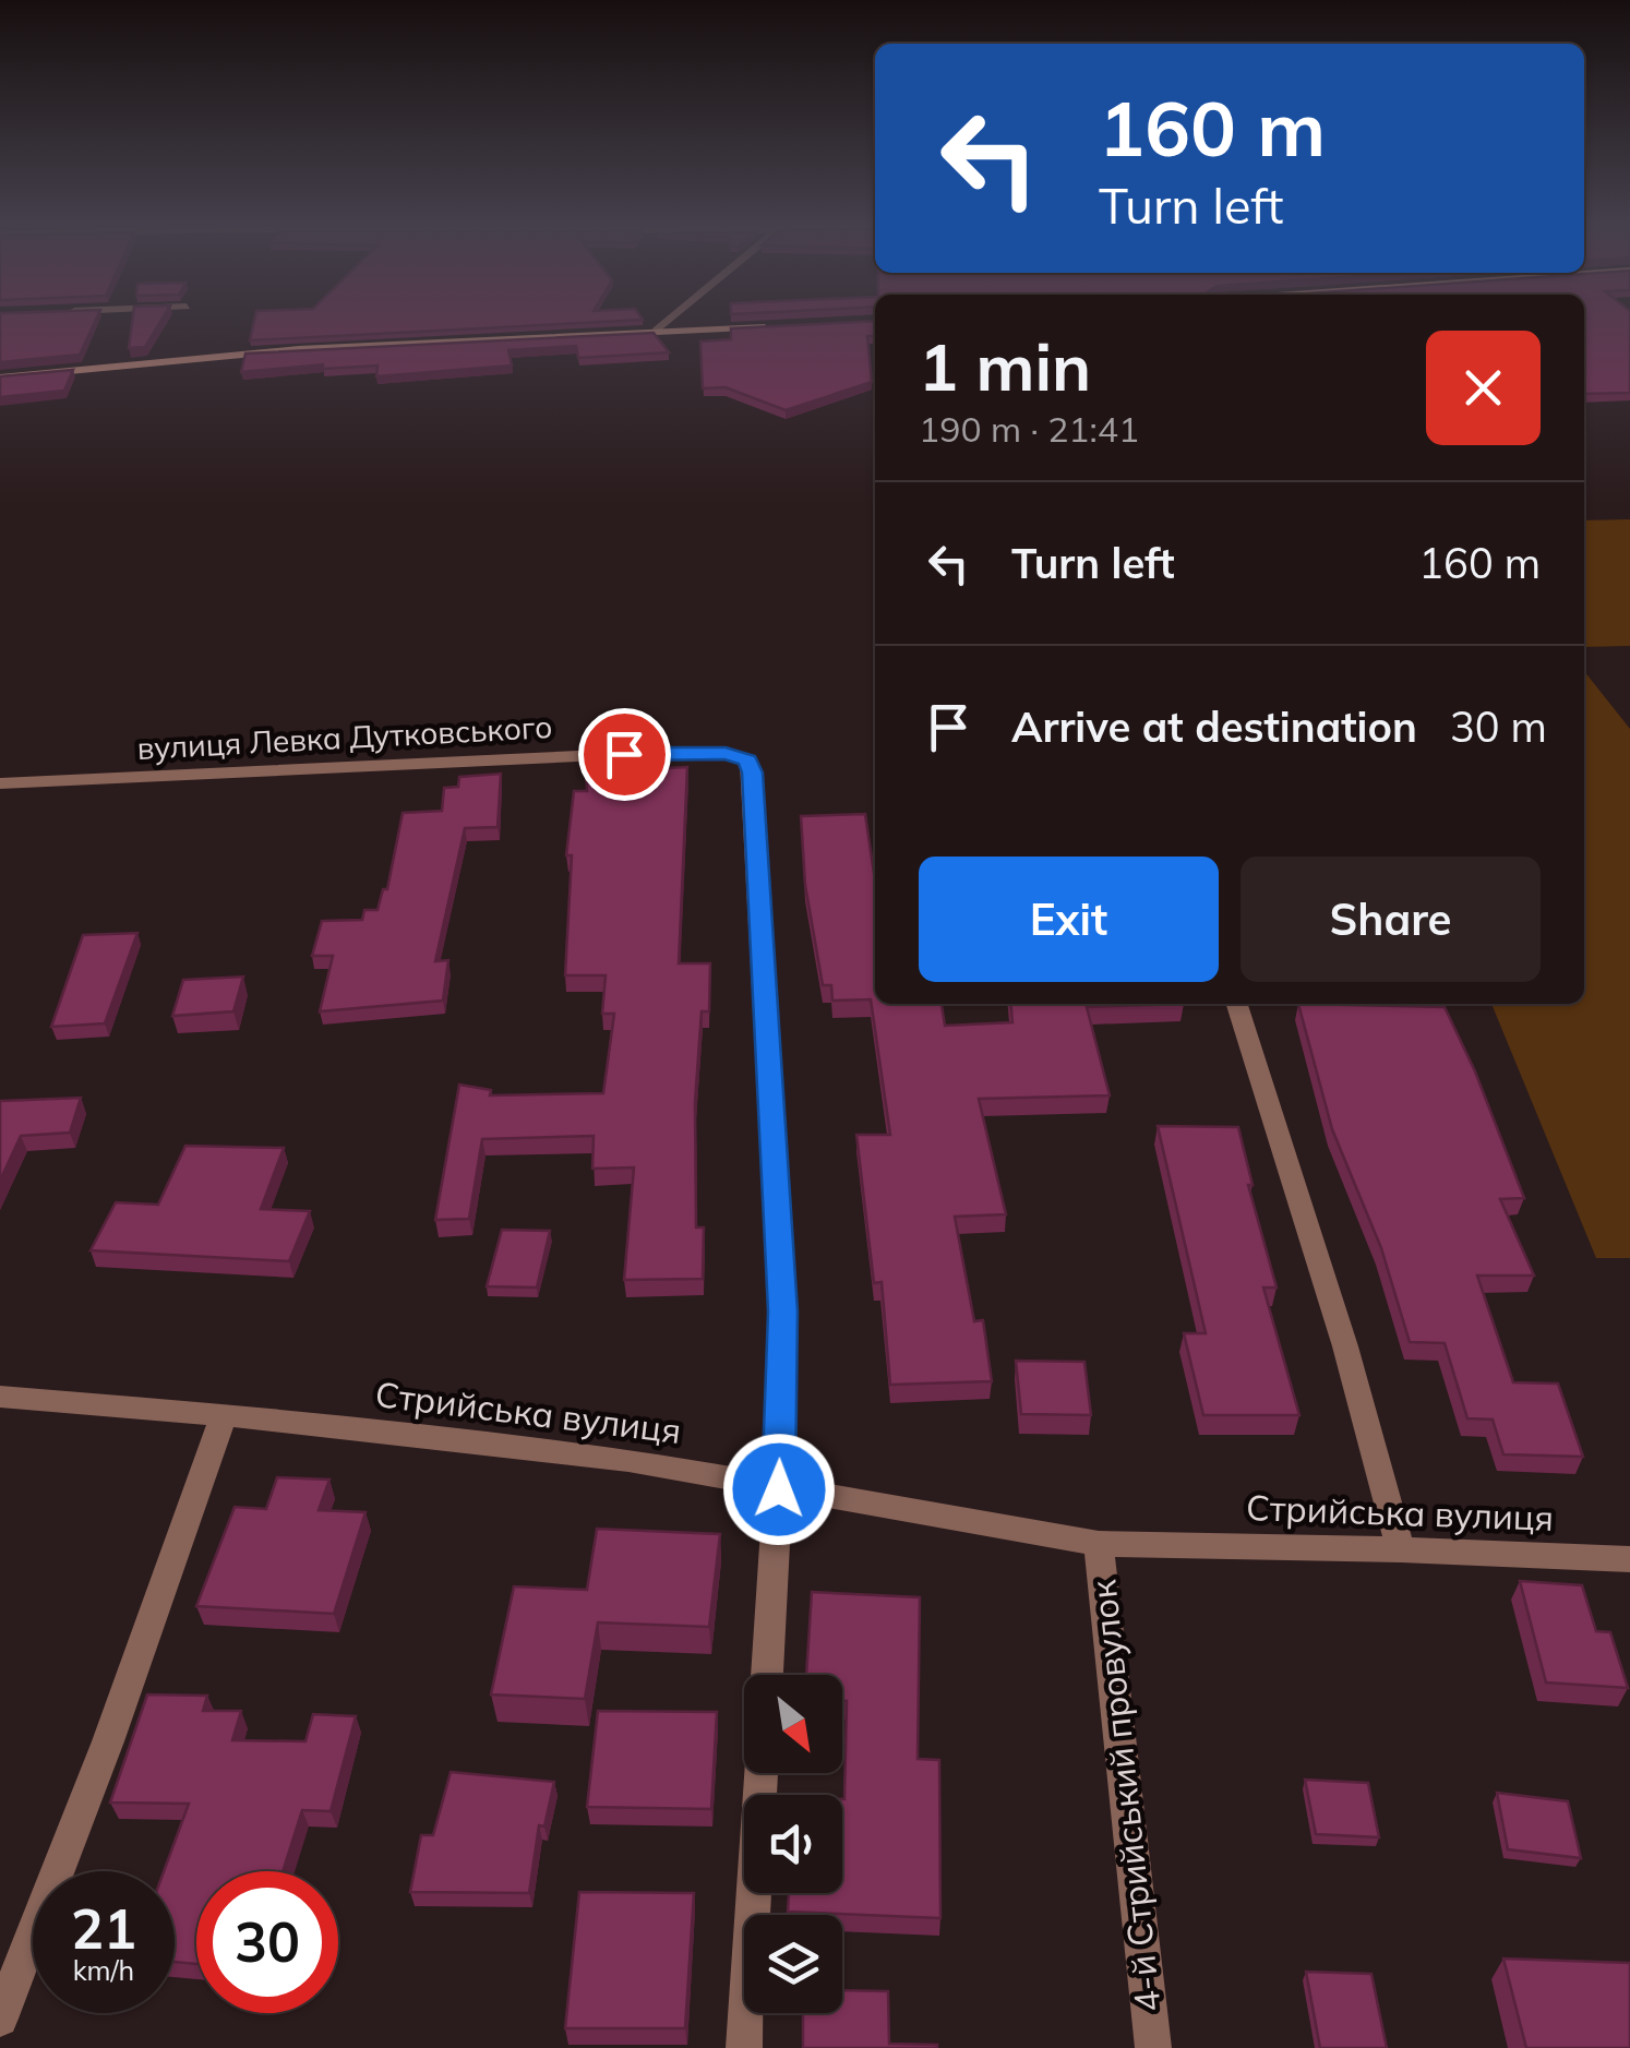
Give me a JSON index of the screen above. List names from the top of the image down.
{
  "streets": {
    "street": ["вулиця Левка Дутковського", "Стрийська вулиця", "4-й Стрийський провулок"]
  },
  "crossings": [
    ["вулиця Левка Дутковського", "Стрийська вулиця"],
    ["Стрийська вулиця", "4-й Стрийський провулок"]
  ],
  "north": "bottom right",
  "page": {
    "turn": ["160 m", "Turn left"],
    "heading": ["1 min", "190 m · 21:41"],
    "list": [
      {
        "name": "Turn left",
        "value": "160 m"
      },
      {
        "name": "Arrive at destination",
        "value": "30 m"
      }
    ],
    "buttons": ["Exit", "Share"],
    "speed": "21 km/h",
    "limit": "30"
  }
}
